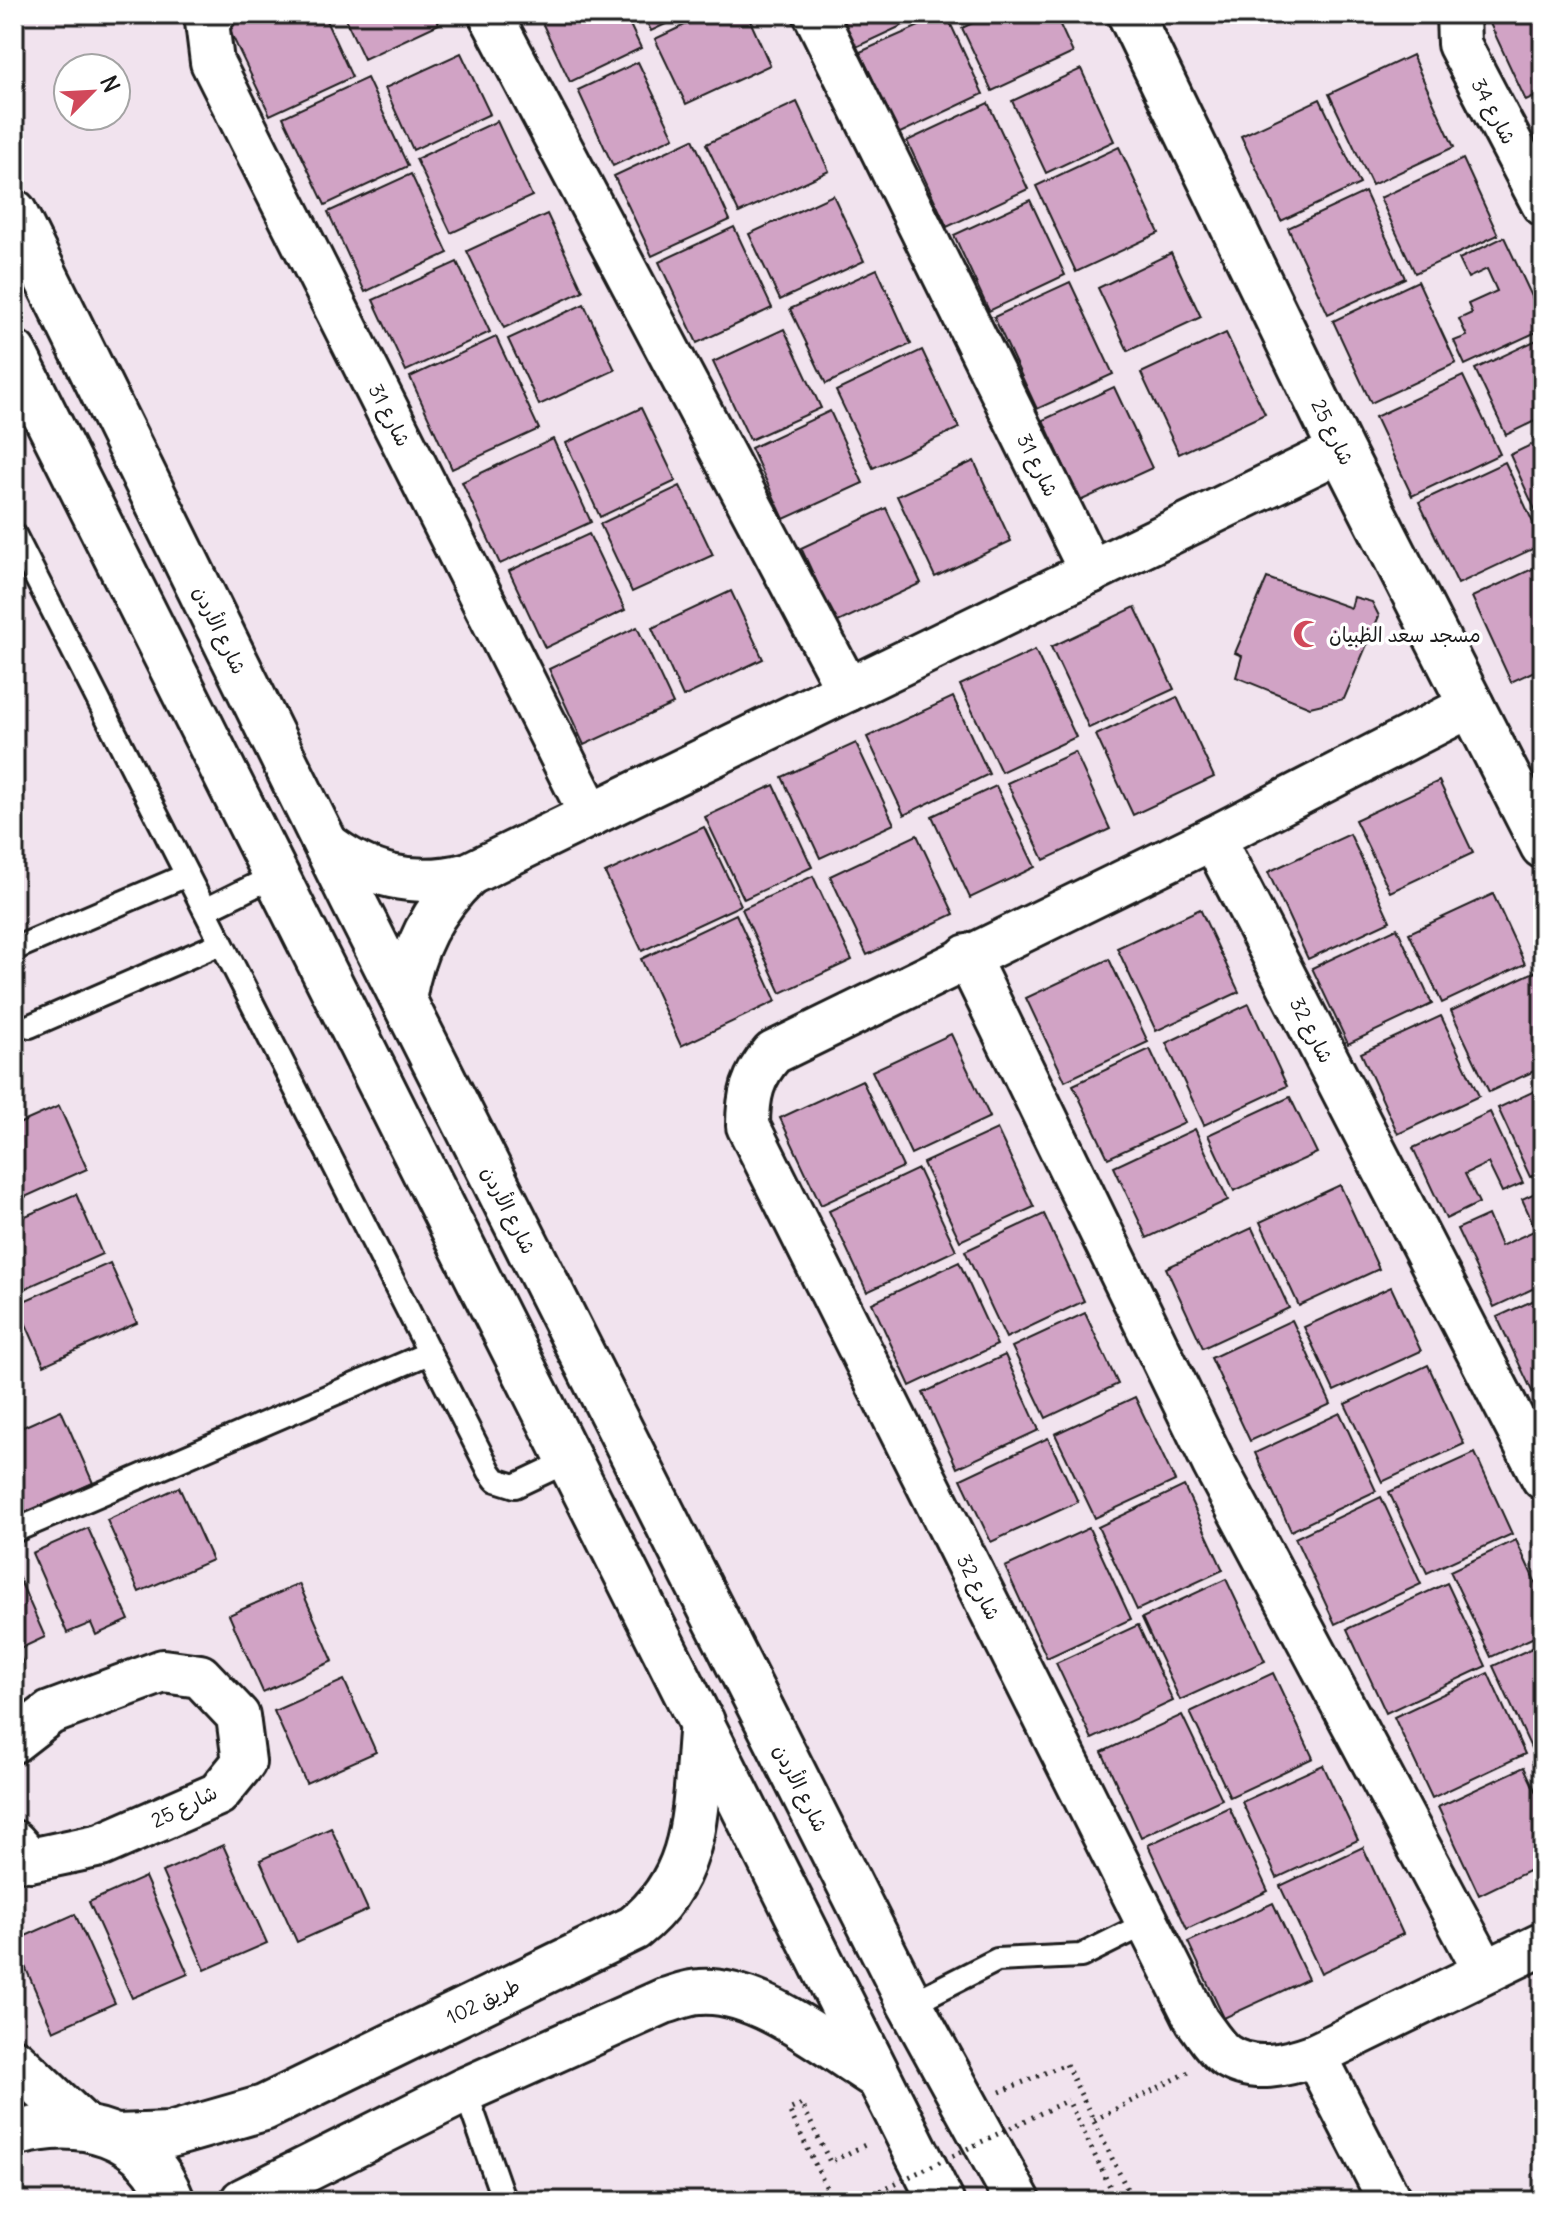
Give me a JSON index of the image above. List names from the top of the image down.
{
  "streets": {
    "main road": ["شارع 25", "شارع الأردن", "طريق 102"],
    "street": ["شارع 34", "شارع 31", "شارع 32"]
  },
  "crossings": [
    ["شارع 25", "شارع 32"]
  ],
  "places": {
    "mosque": ["مسجد سعد الظبيان"]
  },
  "north": "top right"
}
